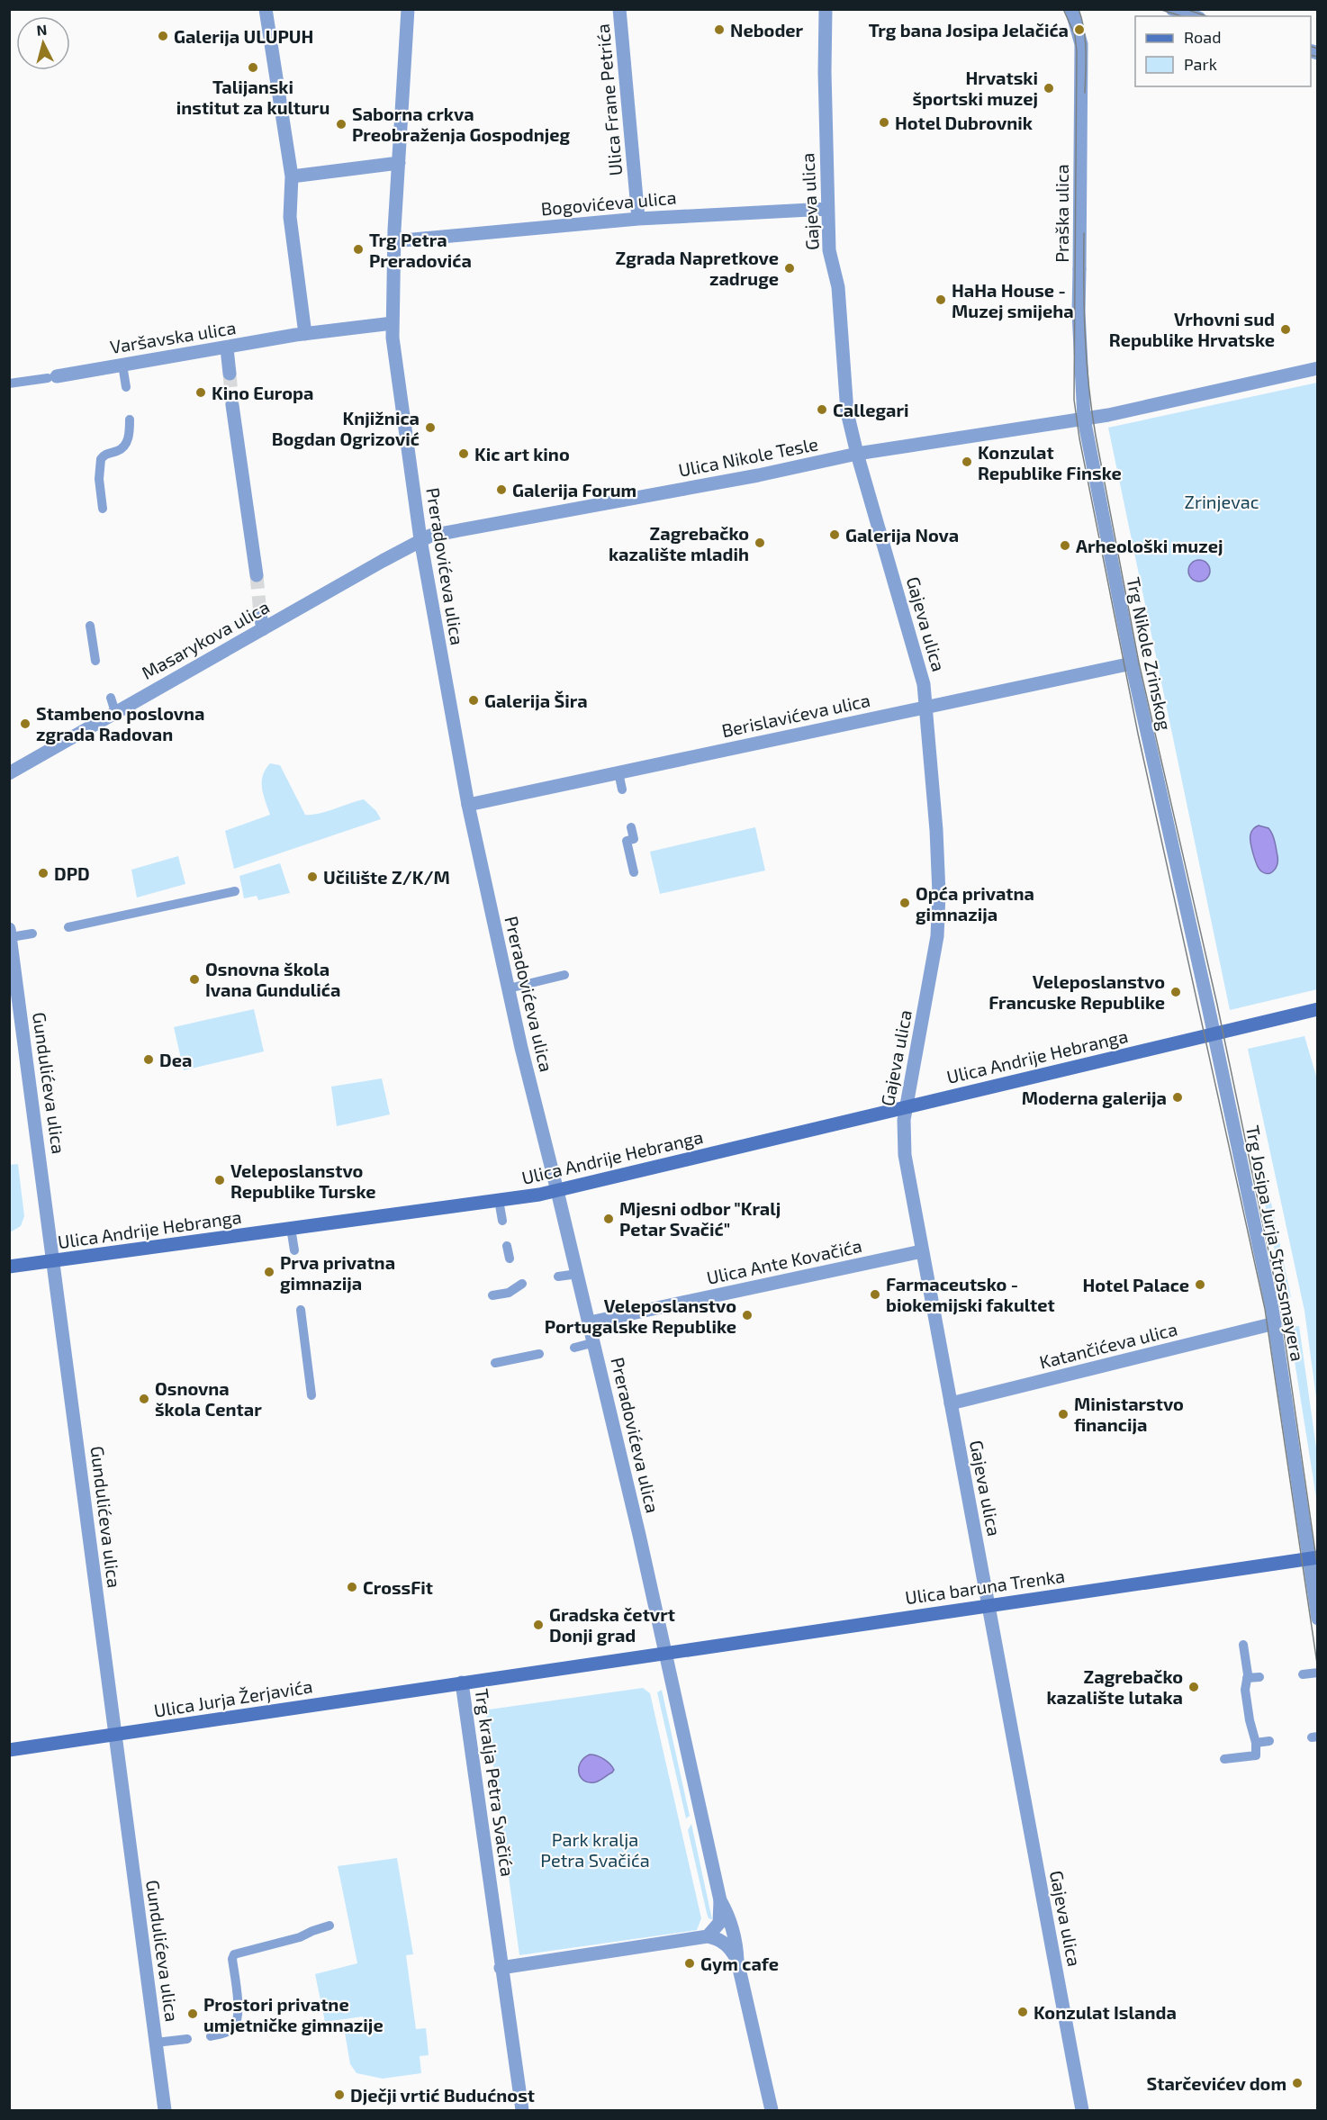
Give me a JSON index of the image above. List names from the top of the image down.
{
  "streets": {
    "main road": [
      "Ulica Andrije Hebranga",
      "Ulica baruna Trenka",
      "Ulica Jurja Žerjavića",
      "Trg kralja Petra Svačića"
    ],
    "street": [
      "Ulica Frane Petrića",
      "Gajeva ulica",
      "Bogovićeva ulica",
      "Praška ulica",
      "Varšavska ulica",
      "Ulica Nikole Tesle",
      "Preradovićeva ulica",
      "Masarykova ulica",
      "Trg Nikole Zrinskog",
      "Berislavićeva ulica",
      "Gundulićeva ulica",
      "Trg Josipa Jurja Strossmayera",
      "Ulica Ante Kovačića",
      "Katančićeva ulica"
    ]
  },
  "crossings": [
    ["Ulica Frane Petrića", "Bogovićeva ulica"],
    ["Gajeva ulica", "Bogovićeva ulica"],
    ["Gajeva ulica", "Ulica Nikole Tesle"],
    ["Gajeva ulica", "Berislavićeva ulica"],
    ["Gajeva ulica", "Ulica Andrije Hebranga"],
    ["Gajeva ulica", "Ulica Ante Kovačića"],
    ["Gajeva ulica", "Katančićeva ulica"],
    ["Gajeva ulica", "Ulica baruna Trenka"],
    ["Praška ulica", "Ulica Nikole Tesle"],
    ["Praška ulica", "Trg Nikole Zrinskog"],
    ["Ulica Nikole Tesle", "Preradovićeva ulica"],
    ["Ulica Nikole Tesle", "Masarykova ulica"],
    ["Ulica Nikole Tesle", "Trg Nikole Zrinskog"],
    ["Preradovićeva ulica", "Masarykova ulica"],
    ["Preradovićeva ulica", "Berislavićeva ulica"],
    ["Preradovićeva ulica", "Ulica Andrije Hebranga"],
    ["Preradovićeva ulica", "Ulica Ante Kovačića"],
    ["Preradovićeva ulica", "Ulica baruna Trenka"],
    ["Preradovićeva ulica", "Trg kralja Petra Svačića"],
    ["Trg Nikole Zrinskog", "Berislavićeva ulica"],
    ["Trg Nikole Zrinskog", "Ulica Andrije Hebranga"],
    ["Trg Nikole Zrinskog", "Trg Josipa Jurja Strossmayera"],
    ["Ulica Andrije Hebranga", "Gundulićeva ulica"],
    ["Ulica Andrije Hebranga", "Trg Josipa Jurja Strossmayera"],
    ["Gundulićeva ulica", "Ulica Jurja Žerjavića"],
    ["Trg Josipa Jurja Strossmayera", "Katančićeva ulica"],
    ["Trg Josipa Jurja Strossmayera", "Ulica baruna Trenka"],
    ["Ulica baruna Trenka", "Trg kralja Petra Svačića"],
    ["Ulica Jurja Žerjavića", "Trg kralja Petra Svačića"]
  ],
  "parks": ["Zrinjevac", "Park kralja Petra Svačića"],
  "places": [
    "Neboder",
    "Trg bana Josipa Jelačića",
    "Galerija ULUPUH",
    "Talijanski institut za kulturu",
    "Hrvatski športski muzej",
    "Hotel Dubrovnik",
    "Saborna crkva Preobraženja Gospodnjeg",
    "Trg Petra Preradovića",
    "Zgrada Napretkove zadruge",
    "HaHa House - Muzej smijeha",
    "Vrhovni sud Republike Hrvatske",
    "Kino Europa",
    "Callegari",
    "Knjižnica Bogdan Ogrizović",
    "Kic art kino",
    "Konzulat Republike Finske",
    "Galerija Forum",
    "Galerija Nova",
    "Zagrebačko kazalište mladih",
    "Arheološki muzej",
    "Galerija Šira",
    "Stambeno poslovna zgrada Radovan",
    "DPD",
    "Učilište Z/K/M",
    "Opća privatna gimnazija",
    "Osnovna škola Ivana Gundulića",
    "Veleposlanstvo Francuske Republike",
    "Dea",
    "Moderna galerija",
    "Veleposlanstvo Republike Turske",
    "Mjesni odbor \"Kralj Petar Svačić\"",
    "Prva privatna gimnazija",
    "Hotel Palace",
    "Farmaceutsko - biokemijski fakultet",
    "Veleposlanstvo Portugalske Republike",
    "Osnovna škola Centar",
    "Ministarstvo financija",
    "CrossFit",
    "Gradska četvrt Donji grad",
    "Zagrebačko kazalište lutaka",
    "Gym cafe",
    "Konzulat Islanda",
    "Prostori privatne umjetničke gimnazije",
    "Starčevićev dom",
    "Dječji vrtić Budućnost"
  ],
  "legend": ["Road", "Park"],
  "north": "top"
}
